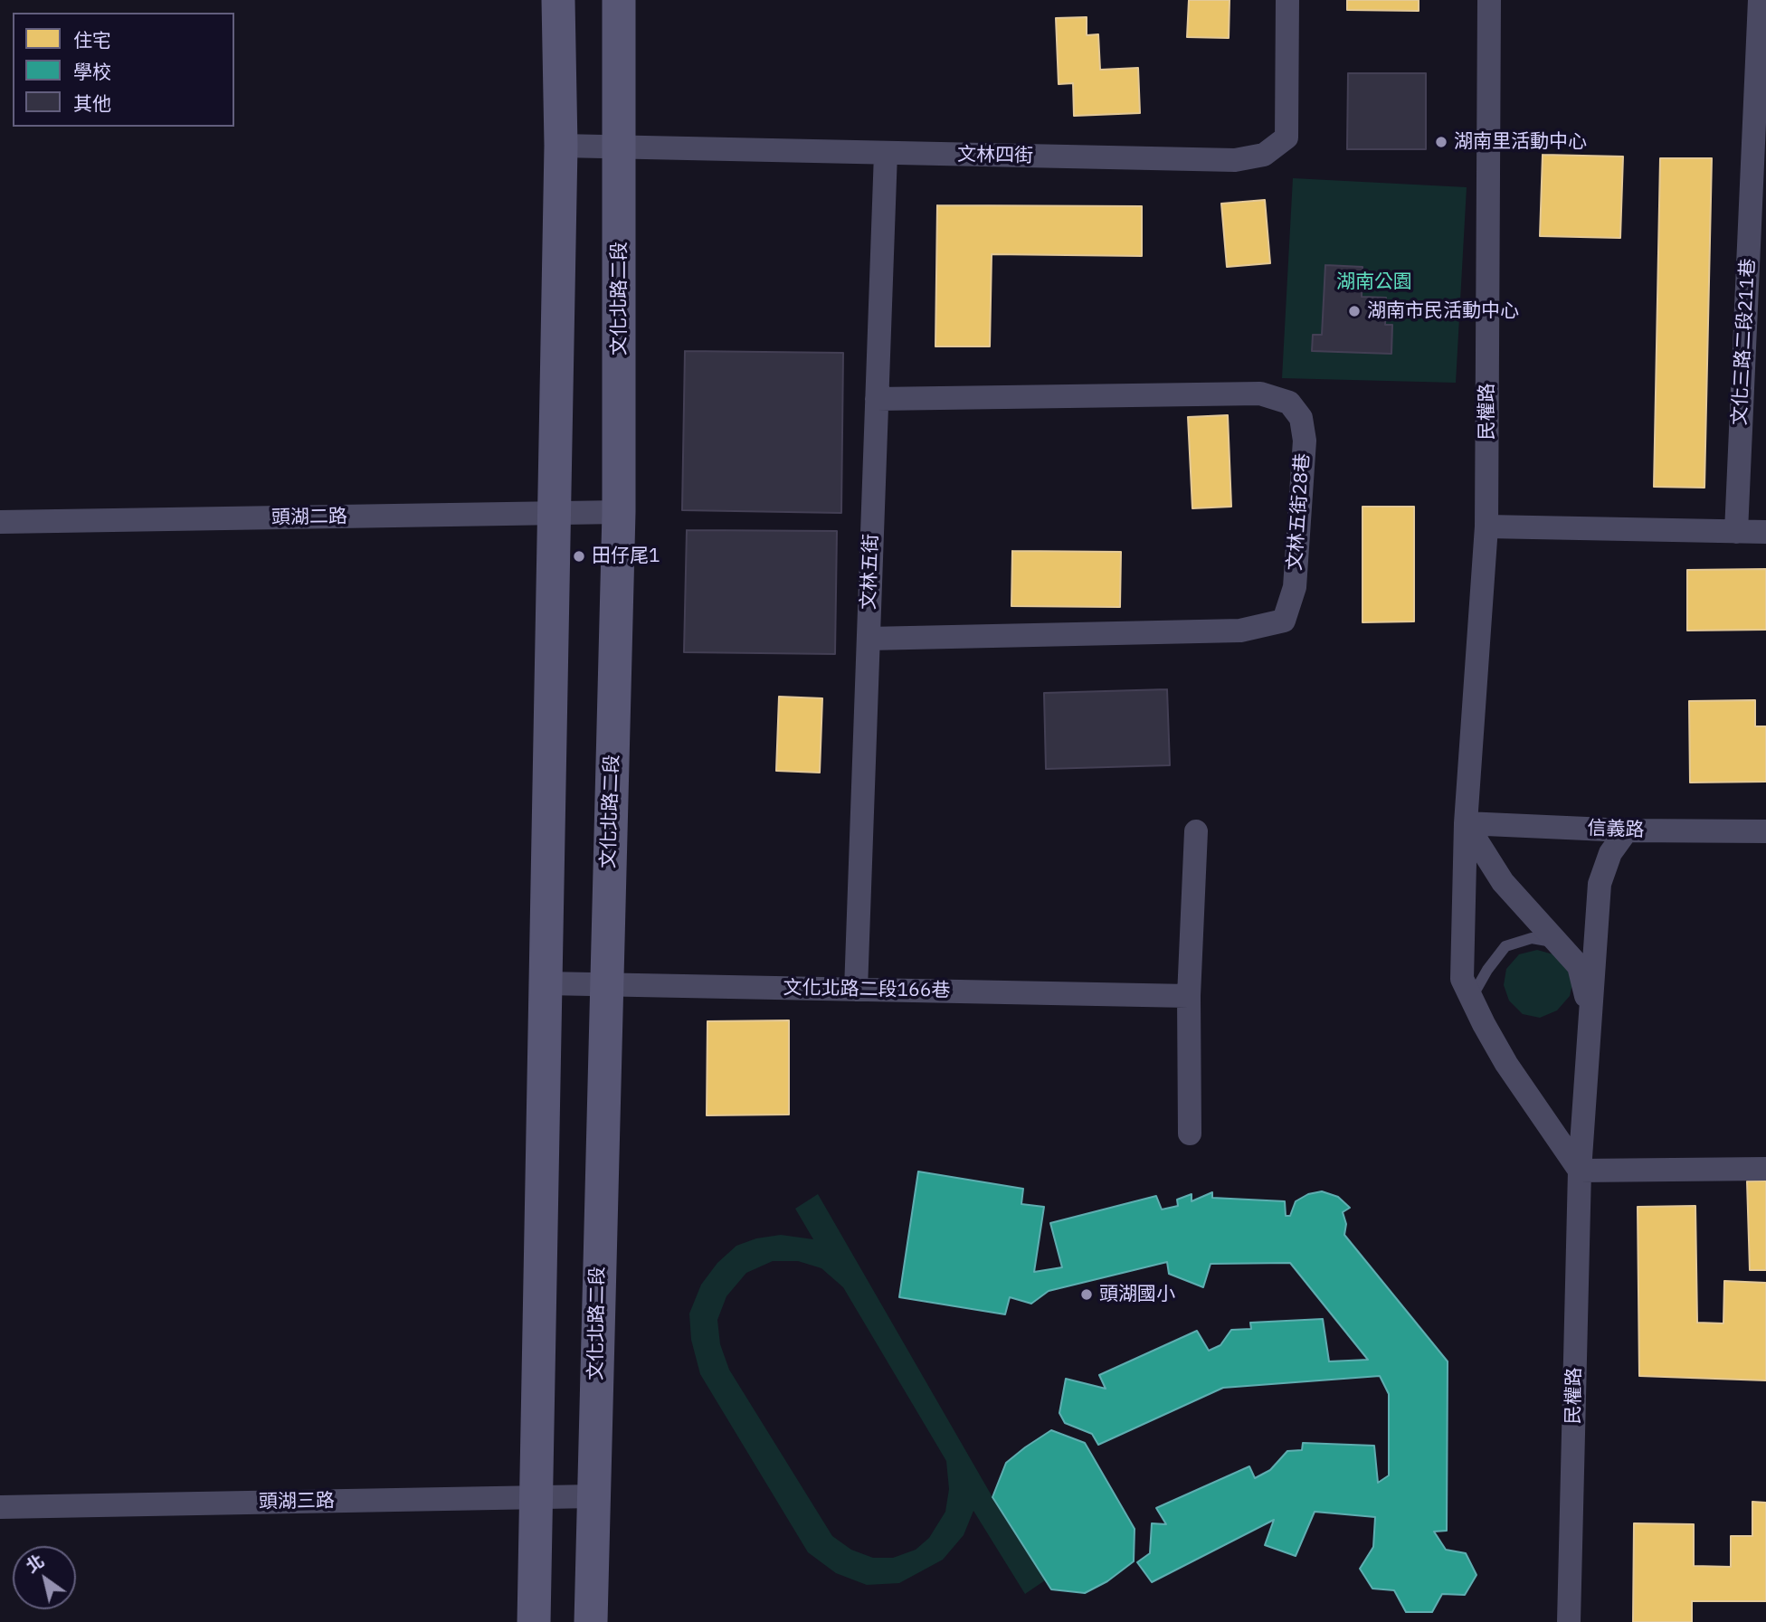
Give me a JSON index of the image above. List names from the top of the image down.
{
  "streets": {
    "street": [
      "文林四街",
      "文化北路二段",
      "文化三路二段211巷",
      "民權路",
      "文林五街28巷",
      "頭湖二路",
      "文林五街",
      "信義路",
      "文化北路二段166巷",
      "頭湖三路"
    ]
  },
  "crossings": [
    ["文林四街", "文化北路二段"],
    ["文林四街", "文林五街"],
    ["文化北路二段", "頭湖二路"],
    ["文化北路二段", "文化北路二段166巷"],
    ["文化北路二段", "頭湖三路"],
    ["民權路", "信義路"],
    ["文林五街28巷", "文林五街"],
    ["文林五街", "文化北路二段166巷"]
  ],
  "parks": ["湖南公園"],
  "places": [
    "湖南里活動中心",
    "湖南市民活動中心",
    "田仔尾1",
    "頭湖國小"
  ],
  "legend": ["住宅", "學校", "其他"],
  "north": "top left"
}
